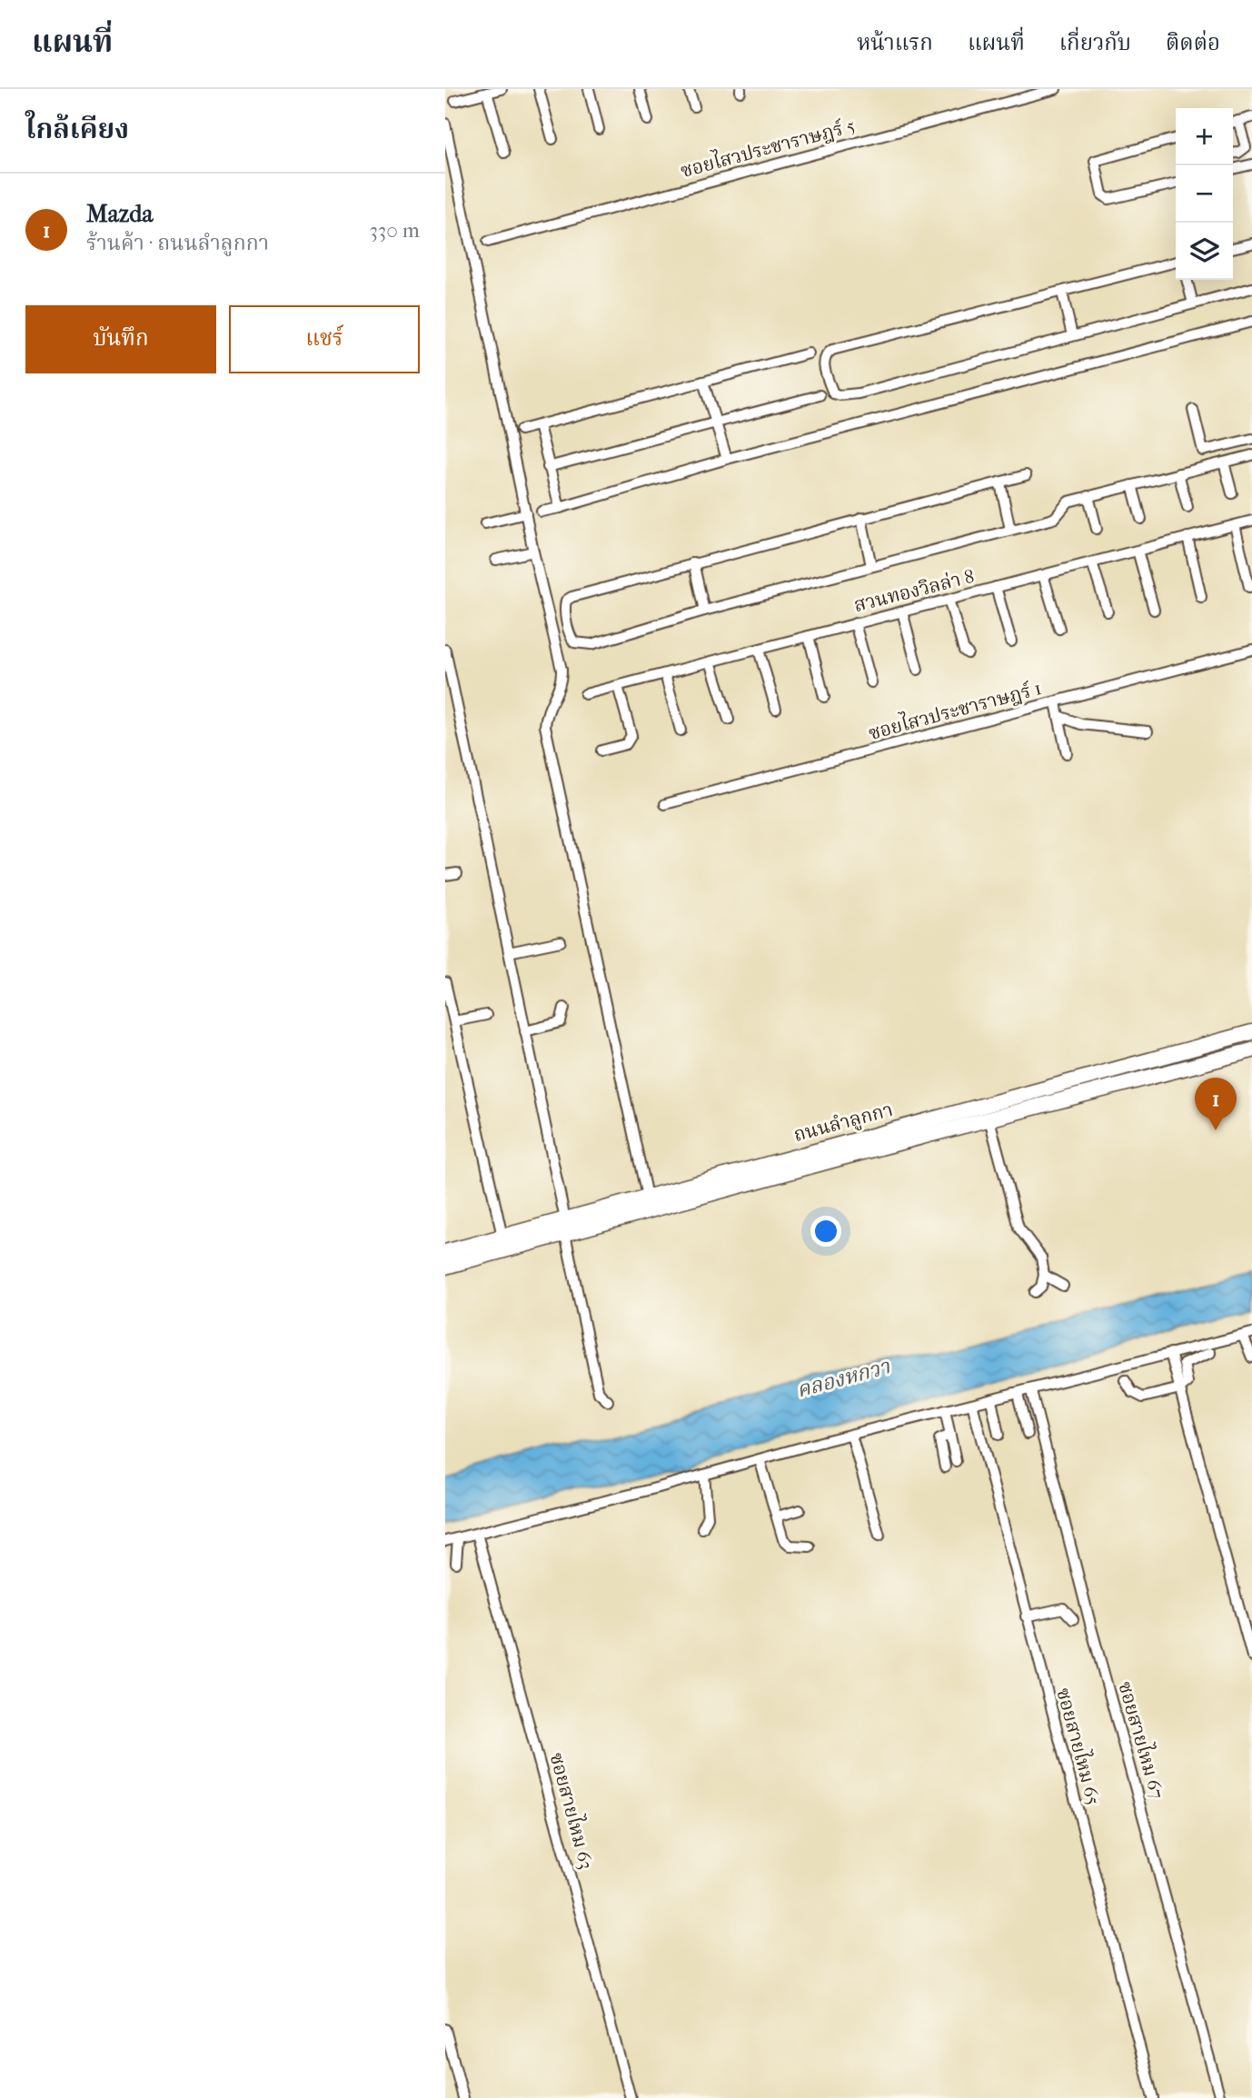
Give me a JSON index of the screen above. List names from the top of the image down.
{
  "streets": {
    "main road": ["ถนนลำลูกกา"],
    "street": [
      "ซอยไสวประชาราษฎร์ 5",
      "สวนทองวิลล่า 8",
      "ซอยไสวประชาราษฎร์ 1",
      "ซอยสายไหม 67",
      "ซอยสายไหม 65",
      "ซอยสายไหม 63"
    ]
  },
  "water": ["คลองหกวา"],
  "page": {
    "header": "แผนที่",
    "nav": [
      "หน้าแรก",
      "แผนที่",
      "เกี่ยวกับ",
      "ติดต่อ"
    ],
    "heading": "ใกล้เคียง",
    "map_buttons": ["+", "−"],
    "list": [
      {
        "mark": "1",
        "name": "Mazda",
        "note": "ร้านค้า · ถนนลำลูกกา",
        "value": "330 m"
      }
    ],
    "buttons": ["บันทึก", "แชร์"],
    "pins": "1"
  }
}
